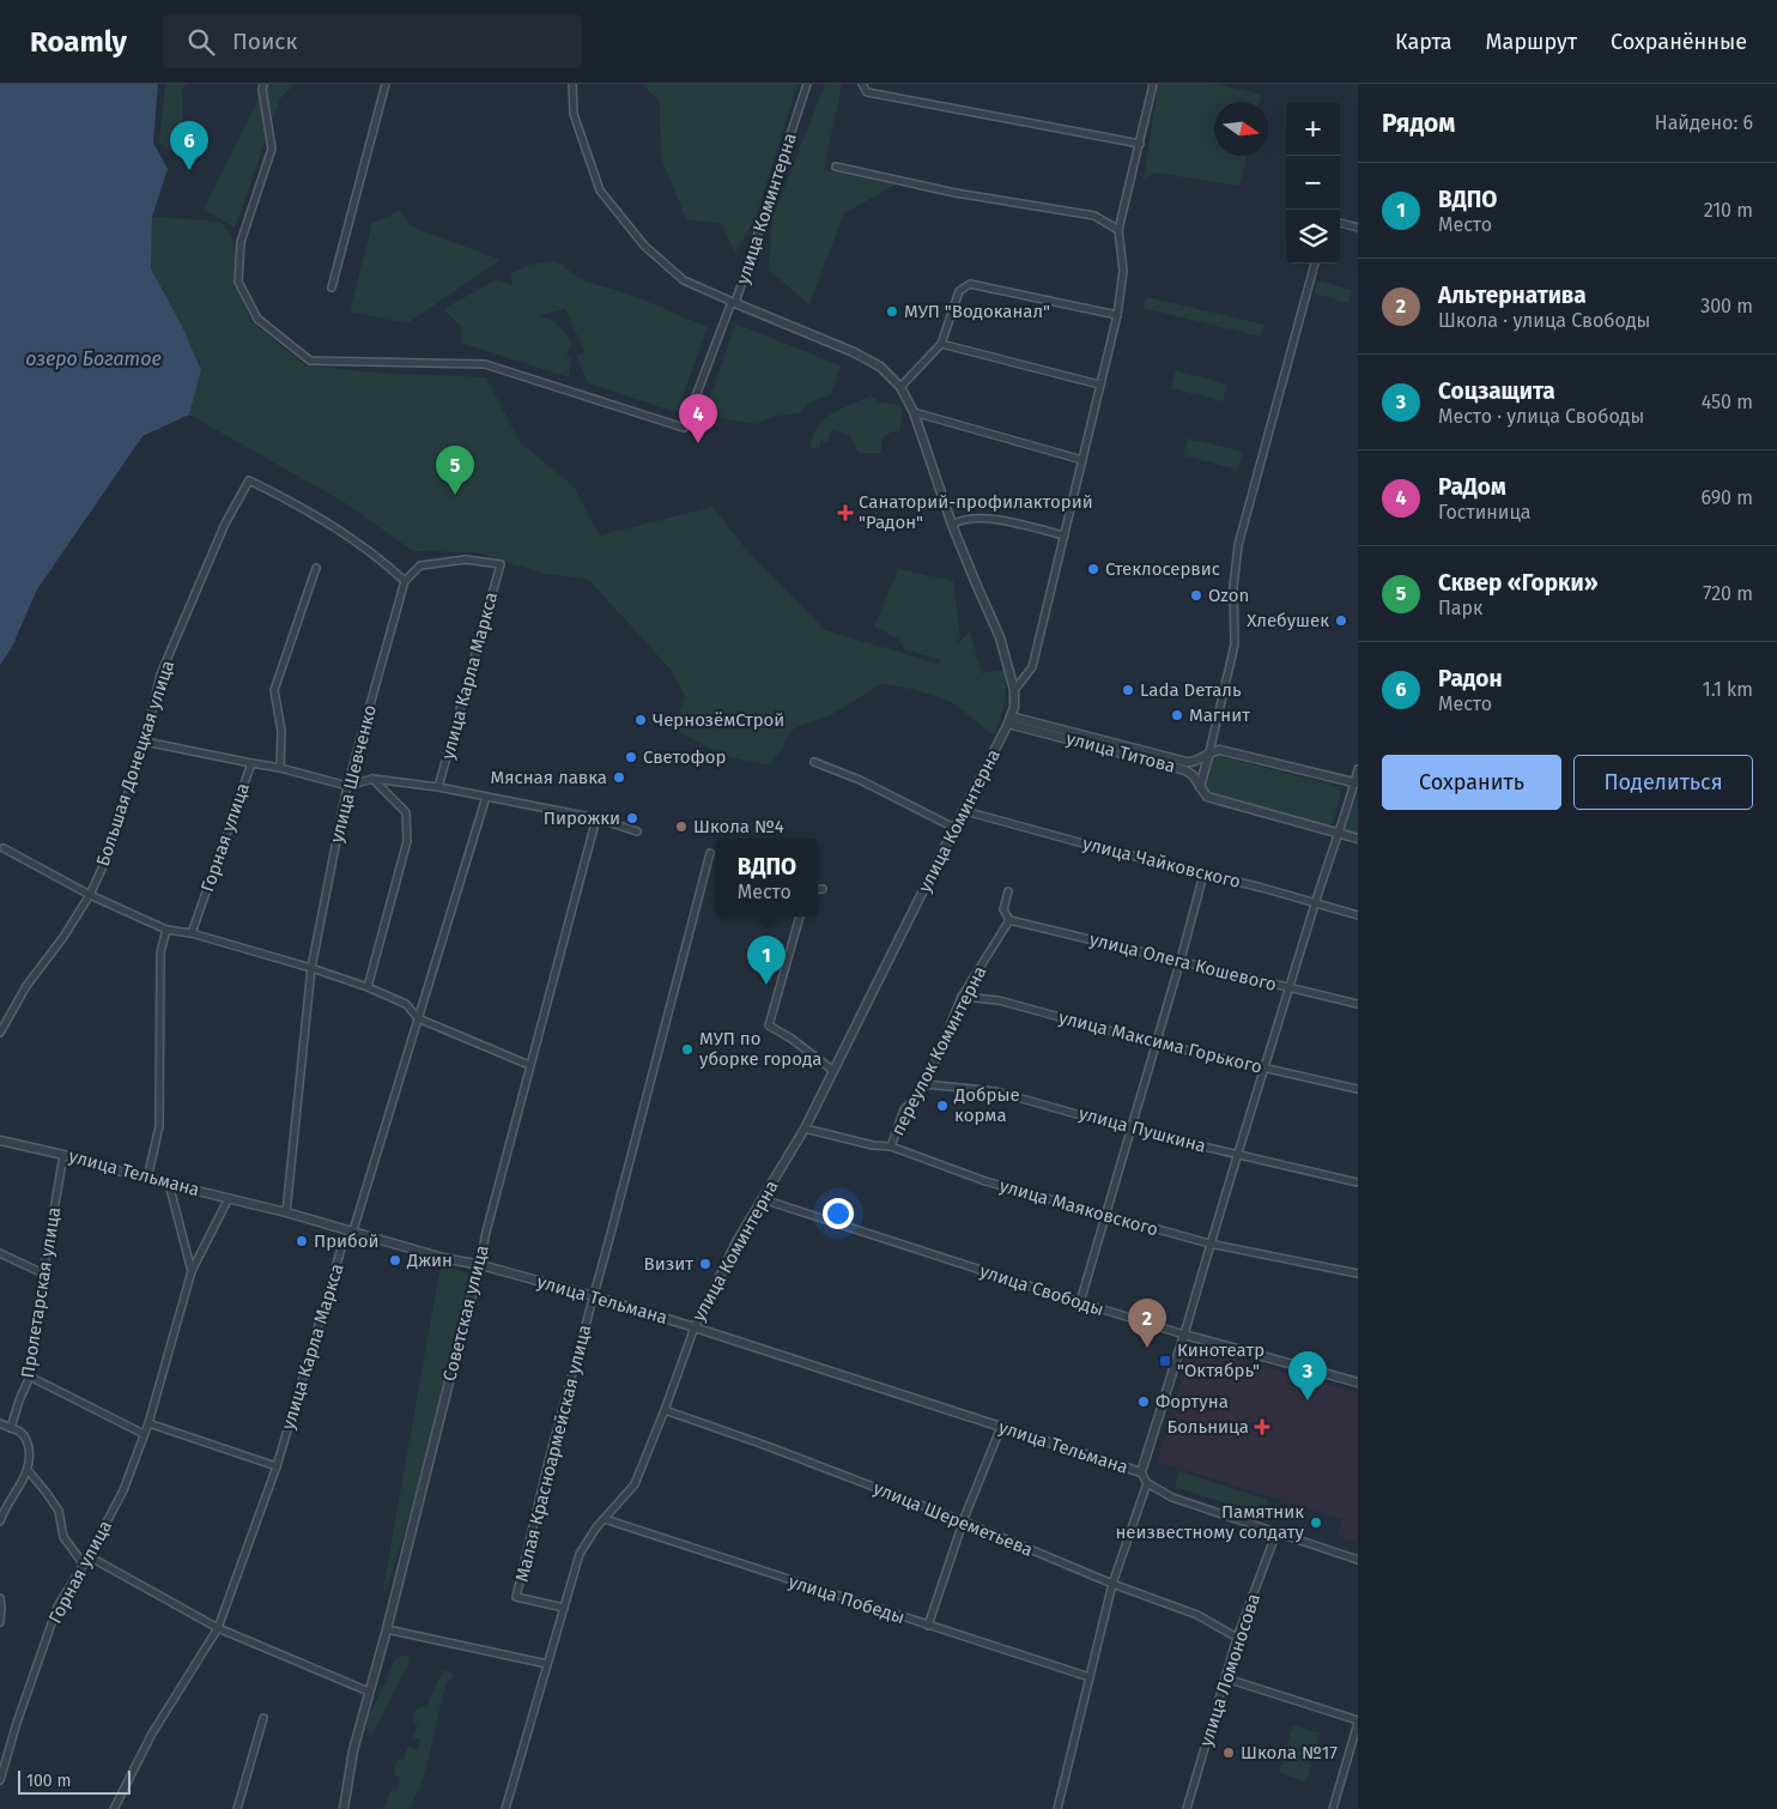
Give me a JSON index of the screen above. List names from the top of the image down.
{
  "streets": {
    "street": [
      "улица Коминтерна",
      "улица Карла Маркса",
      "улица Титова",
      "Большая Донецкая улица",
      "улица Шевченко",
      "Горная улица",
      "улица Чайковского",
      "улица Олега Кошевого",
      "улица Максима Горького",
      "переулок Коминтерна",
      "улица Пушкина",
      "улица Тельмана",
      "улица Маяковского",
      "улица Свободы",
      "Пролетарская улица",
      "Советская улица",
      "Малая Красноармейская улица",
      "улица Шереметьева",
      "улица Победы",
      "улица Ломоносова"
    ]
  },
  "crossings": [
    ["улица Коминтерна", "улица Титова"],
    ["улица Коминтерна", "улица Чайковского"],
    ["улица Коминтерна", "улица Тельмана"],
    ["улица Коминтерна", "улица Маяковского"],
    ["улица Коминтерна", "улица Свободы"],
    ["улица Коминтерна", "Малая Красноармейская улица"],
    ["улица Коминтерна", "улица Шереметьева"],
    ["улица Коминтерна", "улица Победы"],
    ["улица Карла Маркса", "Большая Донецкая улица"],
    ["улица Карла Маркса", "улица Шевченко"],
    ["улица Карла Маркса", "улица Тельмана"],
    ["Большая Донецкая улица", "улица Шевченко"],
    ["улица Шевченко", "Горная улица"],
    ["улица Шевченко", "улица Тельмана"],
    ["Горная улица", "улица Тельмана"],
    ["улица Олега Кошевого", "переулок Коминтерна"],
    ["улица Максима Горького", "переулок Коминтерна"],
    ["переулок Коминтерна", "улица Пушкина"],
    ["переулок Коминтерна", "улица Маяковского"],
    ["улица Тельмана", "Пролетарская улица"],
    ["улица Тельмана", "Советская улица"],
    ["улица Тельмана", "Малая Красноармейская улица"],
    ["улица Тельмана", "улица Ломоносова"],
    ["улица Шереметьева", "улица Ломоносова"]
  ],
  "water": ["озеро Богатое"],
  "places": {
    "other": [
      "МУП \"Водоканал\"",
      "Стеклосервис",
      "Ozon",
      "Хлебушек",
      "Lada Dеталь",
      "Магнит",
      "ЧернозёмСтрой",
      "Светофор",
      "Мясная лавка",
      "Пирожки",
      "Школа №4",
      "МУП по уборке города",
      "Добрые корма",
      "Прибой",
      "Джин",
      "Визит",
      "Фортуна",
      "Памятник неизвестному солдату",
      "Школа №17"
    ],
    "health": ["Санаторий-профилакторий \"Радон\"", "Больница"],
    "transit": ["Кинотеатр \"Октябрь\""]
  },
  "scale_bar": "100 m",
  "north": "right",
  "page": {
    "header": "Roamly",
    "search": "Поиск",
    "nav": ["Карта", "Маршрут", "Сохранённые"],
    "heading": ["Рядом", "Найдено: 6"],
    "map_buttons": ["+", "−"],
    "pins": [
      "6",
      "4",
      "5",
      "1",
      "2",
      "3"
    ],
    "list": [
      {
        "mark": "1",
        "name": "ВДПО",
        "note": "Место",
        "value": "210 m"
      },
      {
        "mark": "2",
        "name": "Альтернатива",
        "note": "Школа · улица Свободы",
        "value": "300 m"
      },
      {
        "mark": "3",
        "name": "Соцзащита",
        "note": "Место · улица Свободы",
        "value": "450 m"
      },
      {
        "mark": "4",
        "name": "РаДом",
        "note": "Гостиница",
        "value": "690 m"
      },
      {
        "mark": "5",
        "name": "Сквер «Горки»",
        "note": "Парк",
        "value": "720 m"
      },
      {
        "mark": "6",
        "name": "Радон",
        "note": "Место",
        "value": "1.1 km"
      }
    ],
    "buttons": ["Сохранить", "Поделиться"],
    "popup": ["ВДПО", "Место"],
    "scale": "100 m"
  }
}
